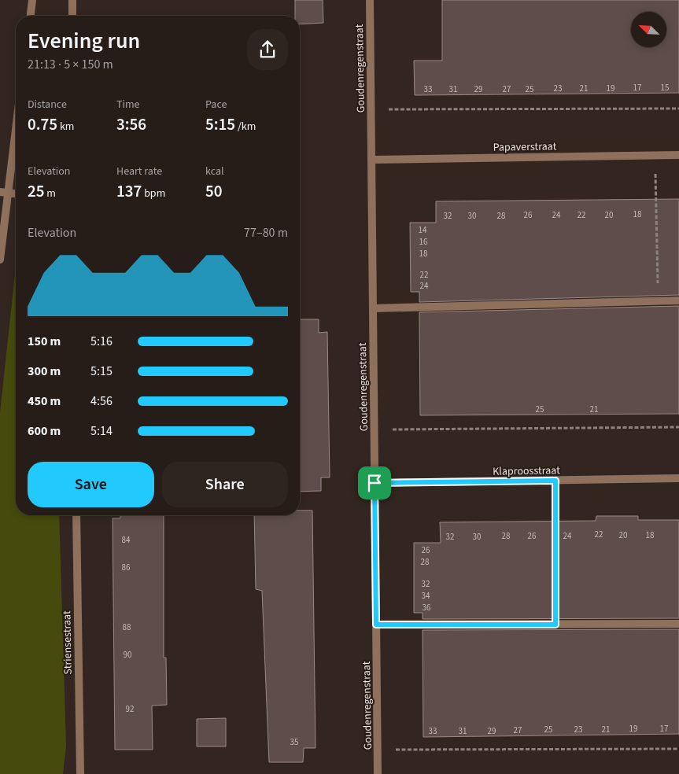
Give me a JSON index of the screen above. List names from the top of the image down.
{
  "streets": {
    "street": [
      "Goudenregenstraat",
      "Papaverstraat",
      "Klaproosstraat",
      "Striensestraat"
    ]
  },
  "crossings": [
    ["Goudenregenstraat", "Papaverstraat"],
    ["Goudenregenstraat", "Klaproosstraat"]
  ],
  "house_numbers": [
    "17",
    "15",
    "23",
    "21",
    "19",
    "33",
    "31",
    "29",
    "27",
    "25",
    "18",
    "26",
    "24",
    "22",
    "20",
    "32",
    "30",
    "28",
    "14",
    "16",
    "18",
    "22",
    "24",
    "25",
    "21",
    "22",
    "20",
    "18",
    "28",
    "26",
    "24",
    "32",
    "30",
    "84",
    "26",
    "28",
    "86",
    "32",
    "34",
    "36",
    "88",
    "90",
    "92",
    "19",
    "17",
    "25",
    "23",
    "21",
    "27",
    "33",
    "31",
    "29",
    "35"
  ],
  "north": "top left",
  "page": {
    "heading": ["Evening run", "21:13 · 5 × 150 m"],
    "stats": [
      ["Distance", "0.75 km"],
      ["Time", "3:56"],
      ["Pace", "5:15 /km"],
      ["Elevation", "25 m"],
      ["Heart rate", "137 bpm"],
      ["kcal", "50"]
    ],
    "chart": ["Elevation", "77–80 m"],
    "list": [
      {
        "name": "150 m",
        "note": "5:16"
      },
      {
        "name": "300 m",
        "note": "5:15"
      },
      {
        "name": "450 m",
        "note": "4:56"
      },
      {
        "name": "600 m",
        "note": "5:14"
      }
    ],
    "buttons": ["Save", "Share"]
  }
}
